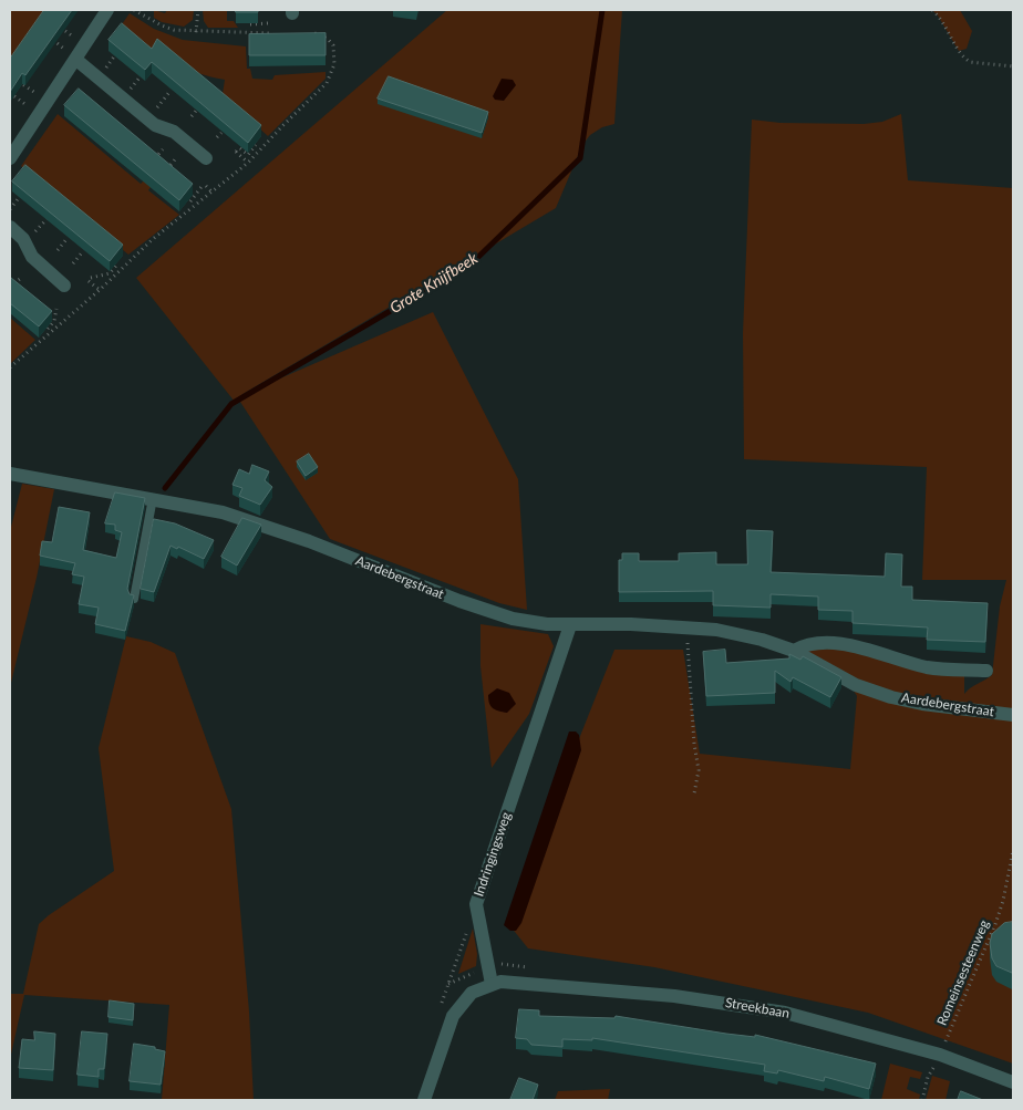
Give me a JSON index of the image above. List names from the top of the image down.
{
  "streets": {
    "street": ["Aardebergstraat", "Indringingsweg", "Streekbaan"],
    "path": ["Romeinsesteenweg"]
  },
  "crossings": [
    ["Aardebergstraat", "Indringingsweg"],
    ["Indringingsweg", "Streekbaan"],
    ["Romeinsesteenweg", "Streekbaan"]
  ],
  "water": ["Grote Knijfbeek"]
}
